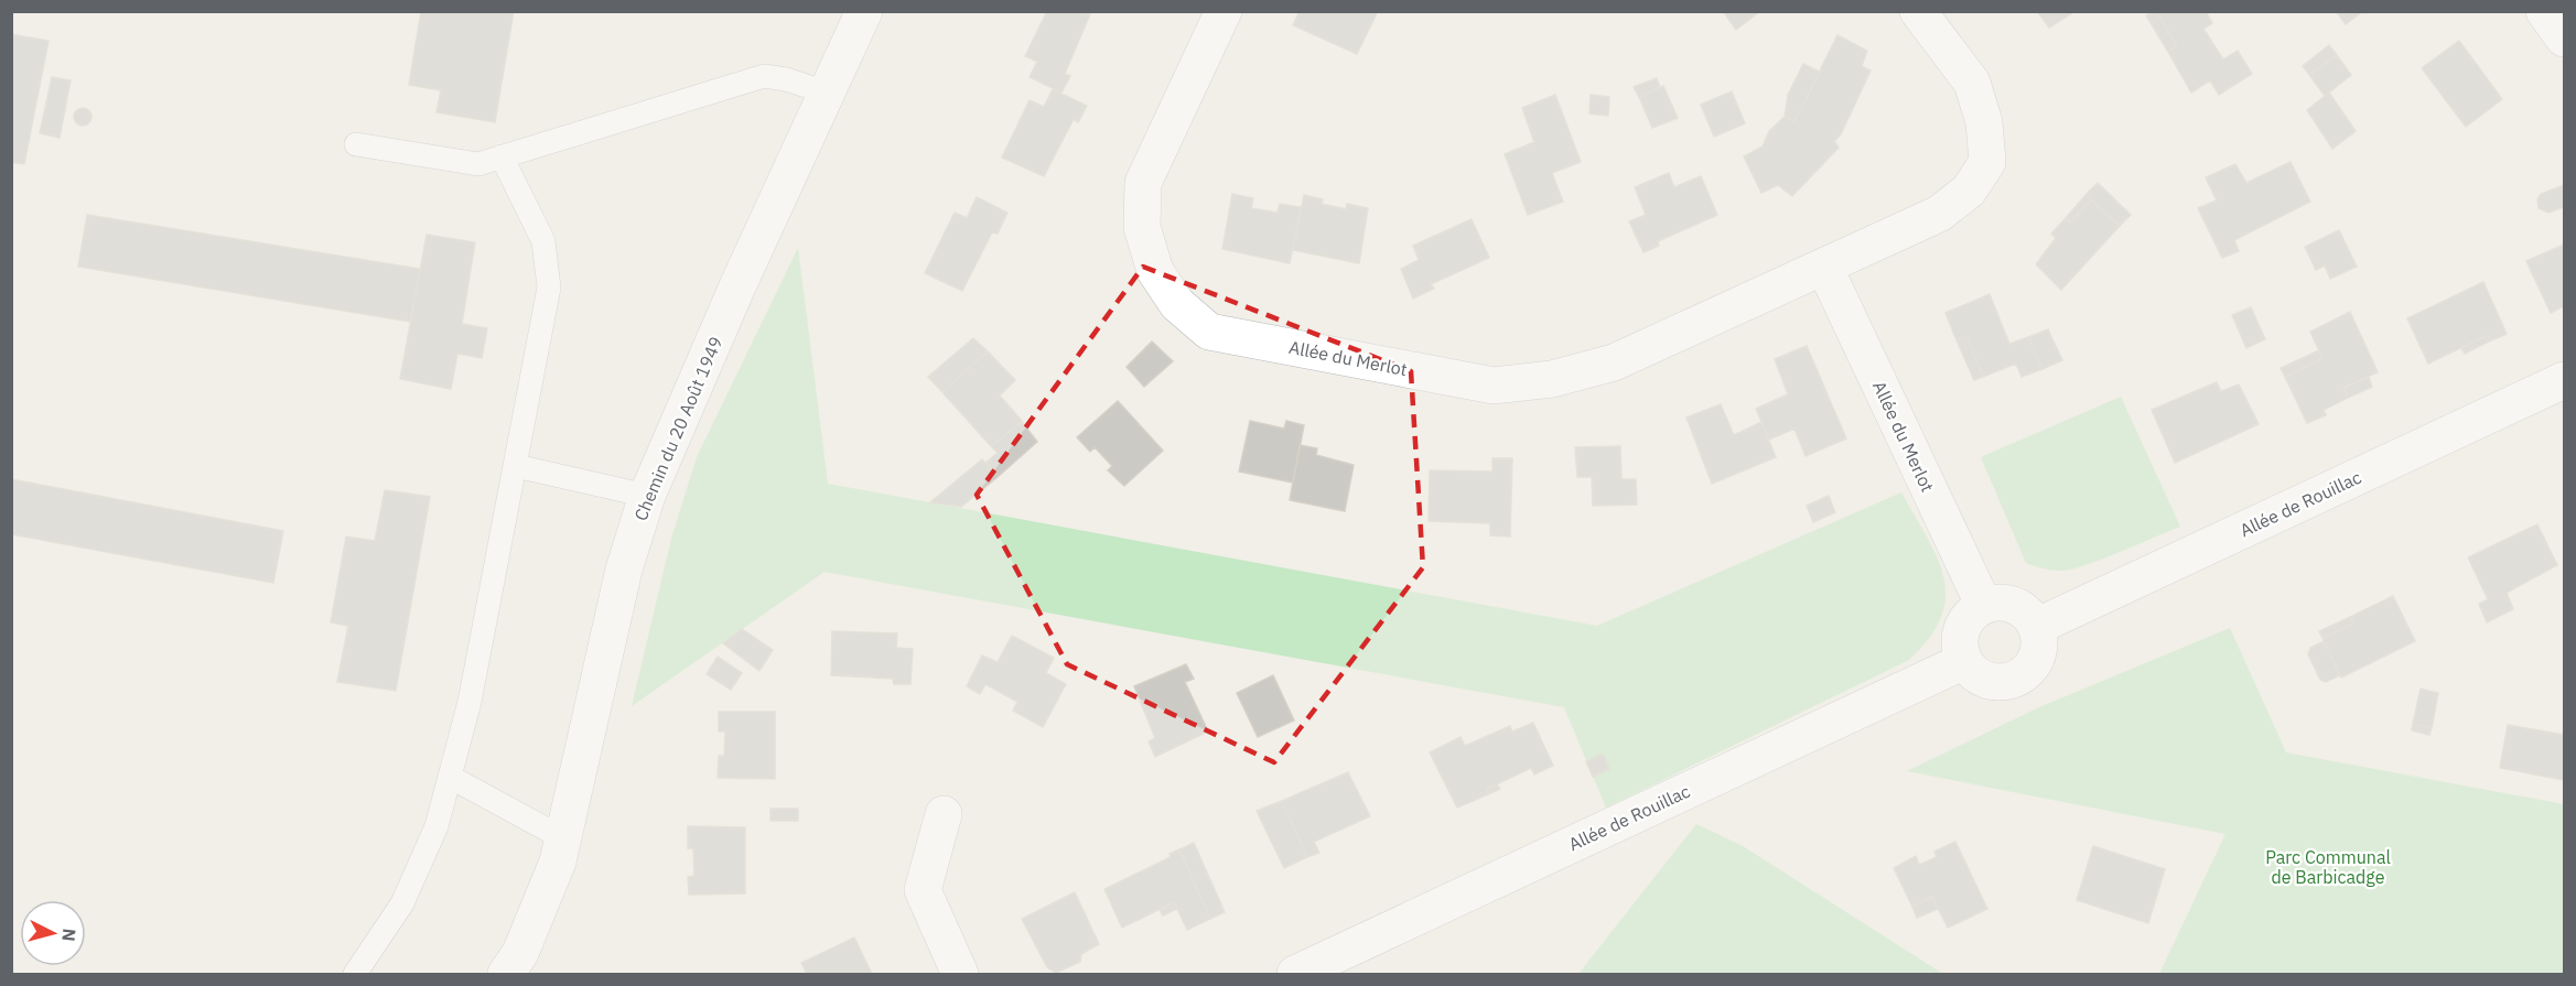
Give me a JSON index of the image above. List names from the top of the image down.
{
  "streets": {
    "street": ["Allée du Merlot", "Chemin du 20 Août 1949", "Allée de Rouillac"]
  },
  "crossings": [
    ["Allée du Merlot", "Allée de Rouillac"]
  ],
  "parks": ["Parc Communal de Barbicadge"],
  "north": "right"
}
